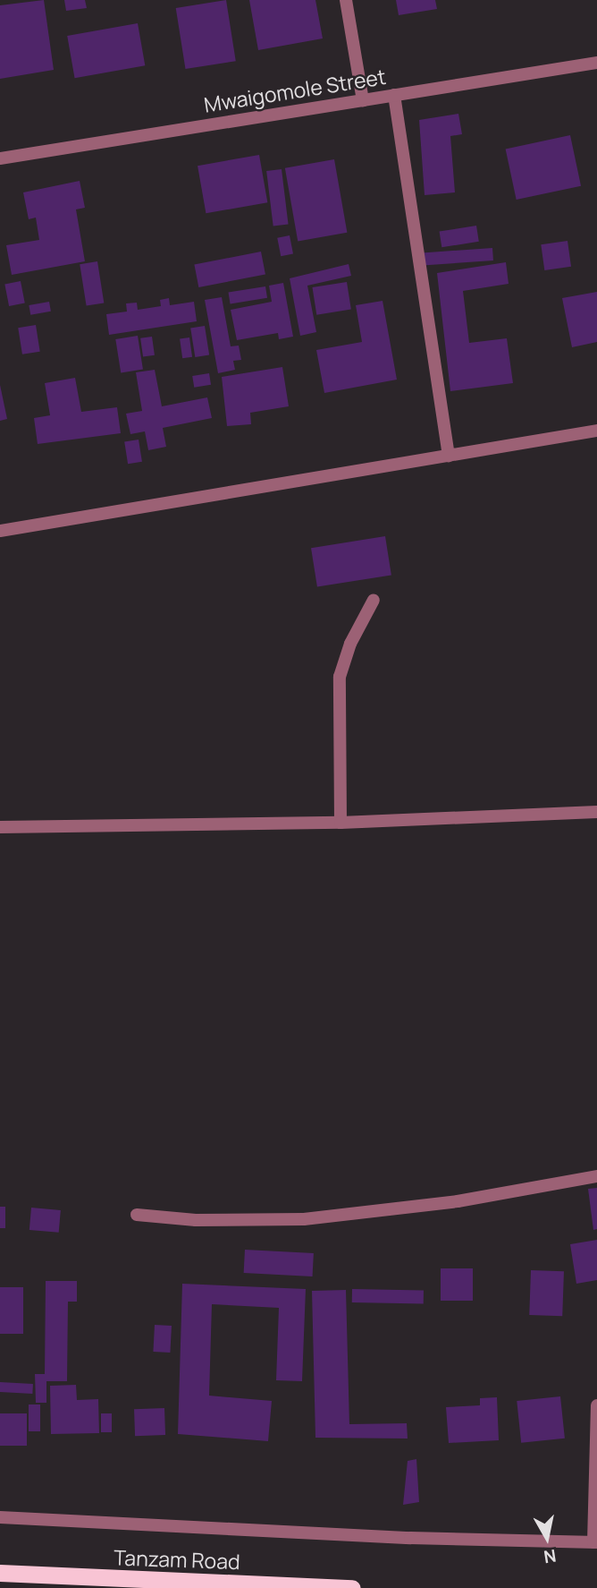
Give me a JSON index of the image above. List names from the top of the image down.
{
  "streets": {
    "highway": ["Tanzam Road"],
    "street": ["Mwaigomole Street"]
  },
  "north": "bottom"
}
